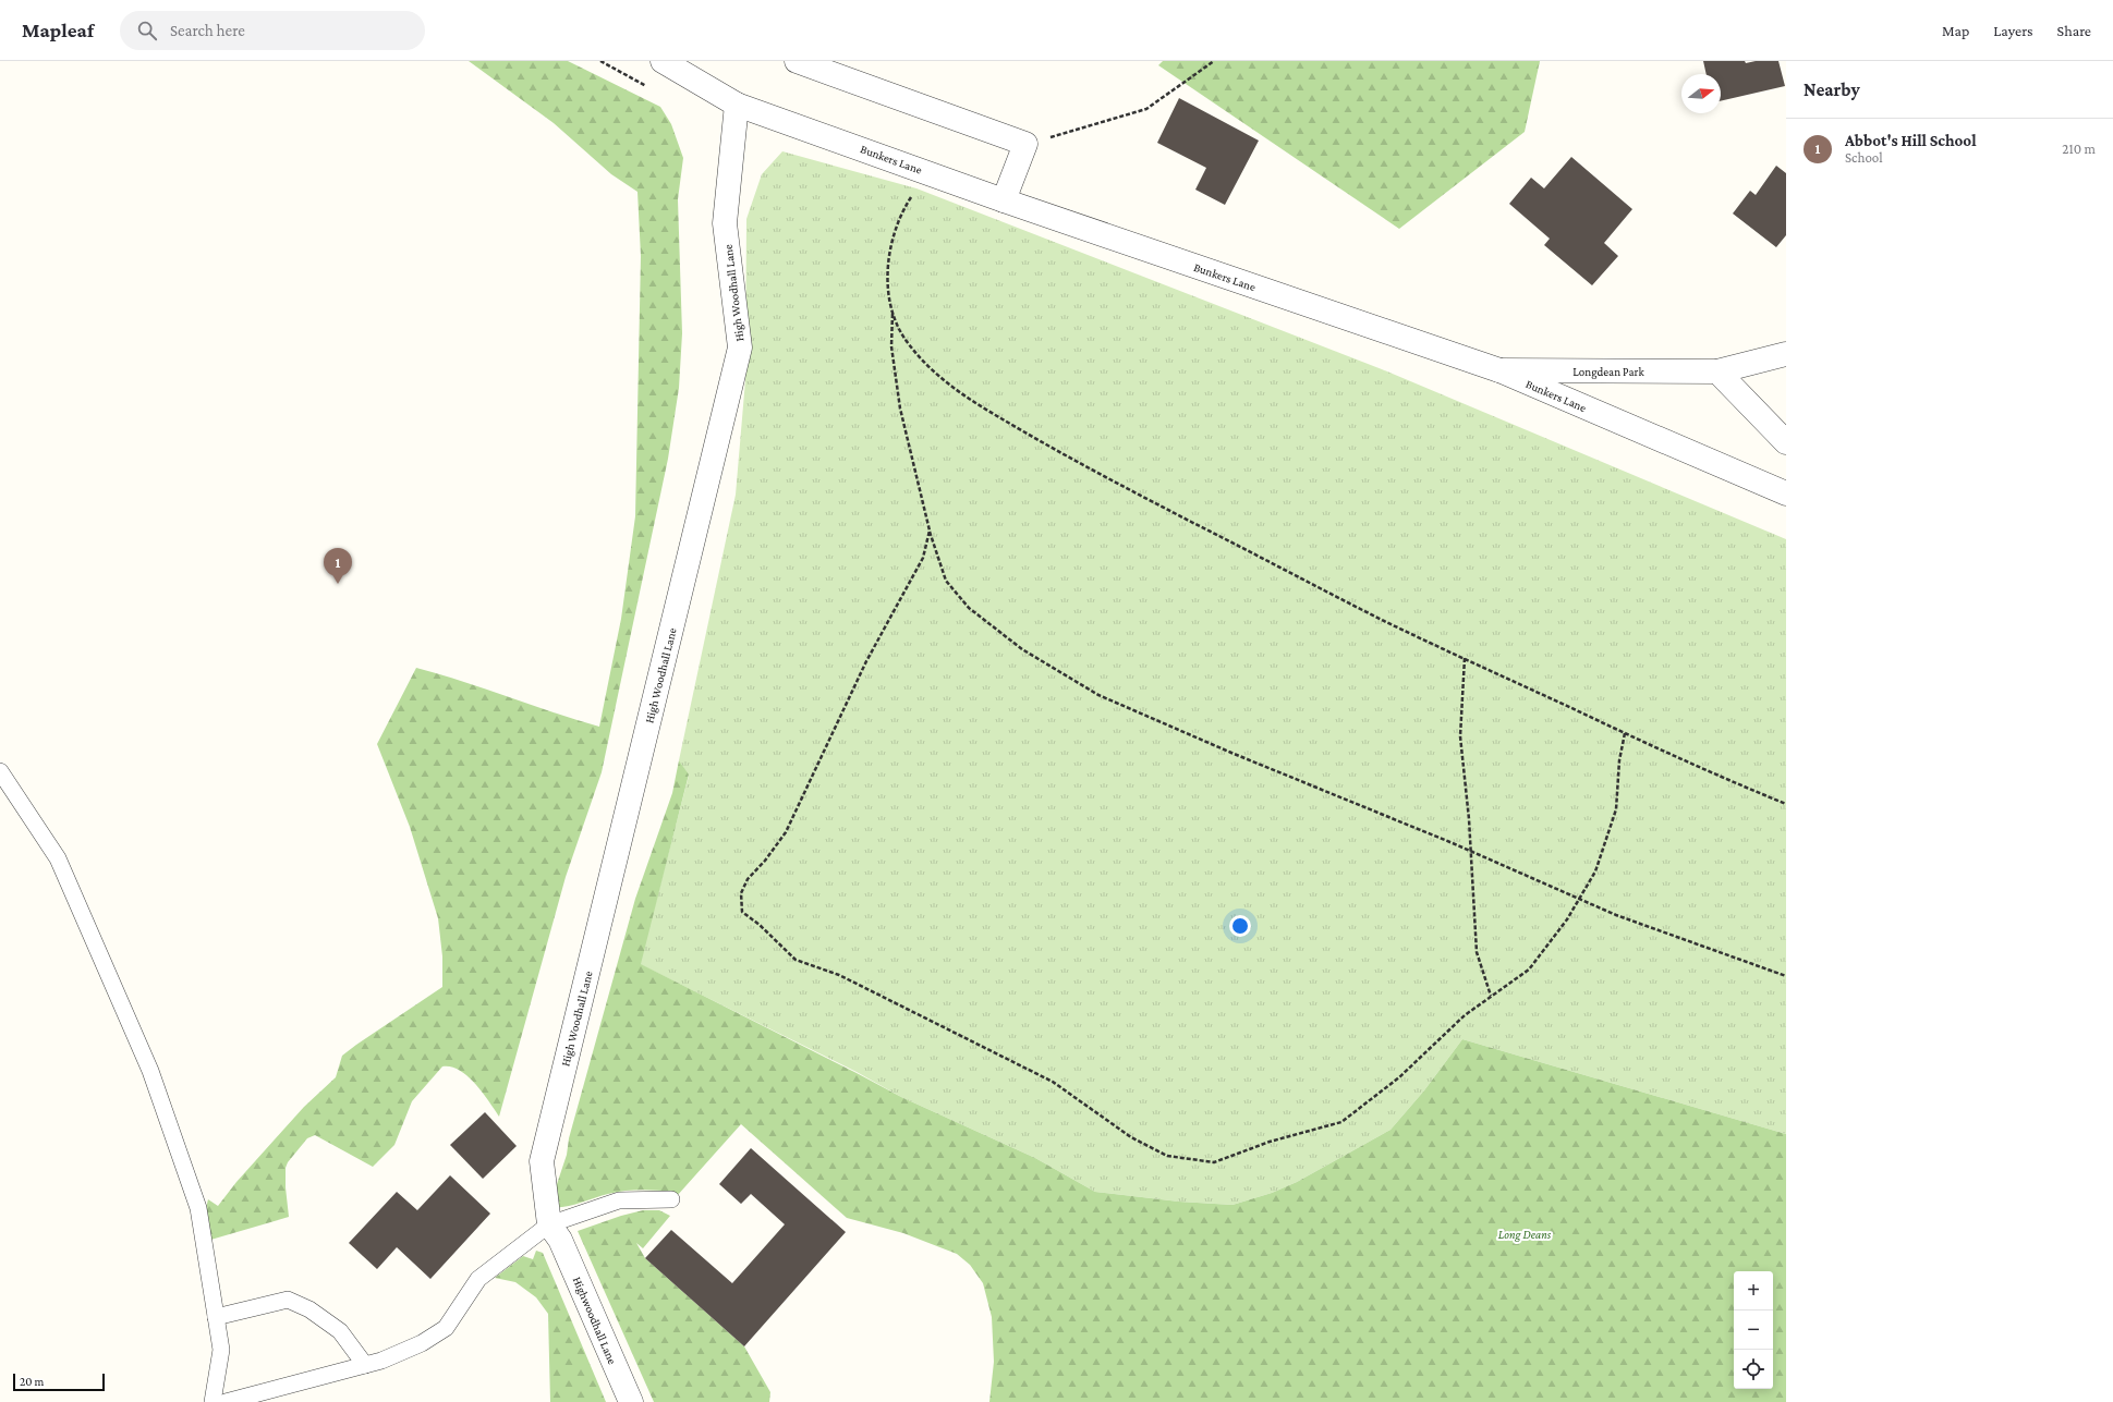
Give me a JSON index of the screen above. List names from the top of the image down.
{
  "streets": {
    "street": [
      "Bunkers Lane",
      "High Woodhall Lane",
      "Longdean Park",
      "Highwoodhall Lane"
    ]
  },
  "crossings": [
    ["Bunkers Lane", "High Woodhall Lane"],
    ["Bunkers Lane", "Longdean Park"],
    ["High Woodhall Lane", "Highwoodhall Lane"]
  ],
  "parks": ["Long Deans"],
  "scale_bar": "20 m",
  "north": "right",
  "page": {
    "header": "Mapleaf",
    "search": "Search here",
    "nav": ["Map", "Layers", "Share"],
    "heading": "Nearby",
    "list": [
      {
        "mark": "1",
        "name": "Abbot's Hill School",
        "note": "School",
        "value": "210 m"
      }
    ],
    "pins": "1",
    "map_buttons": ["+", "−"],
    "scale": "20 m"
  }
}
